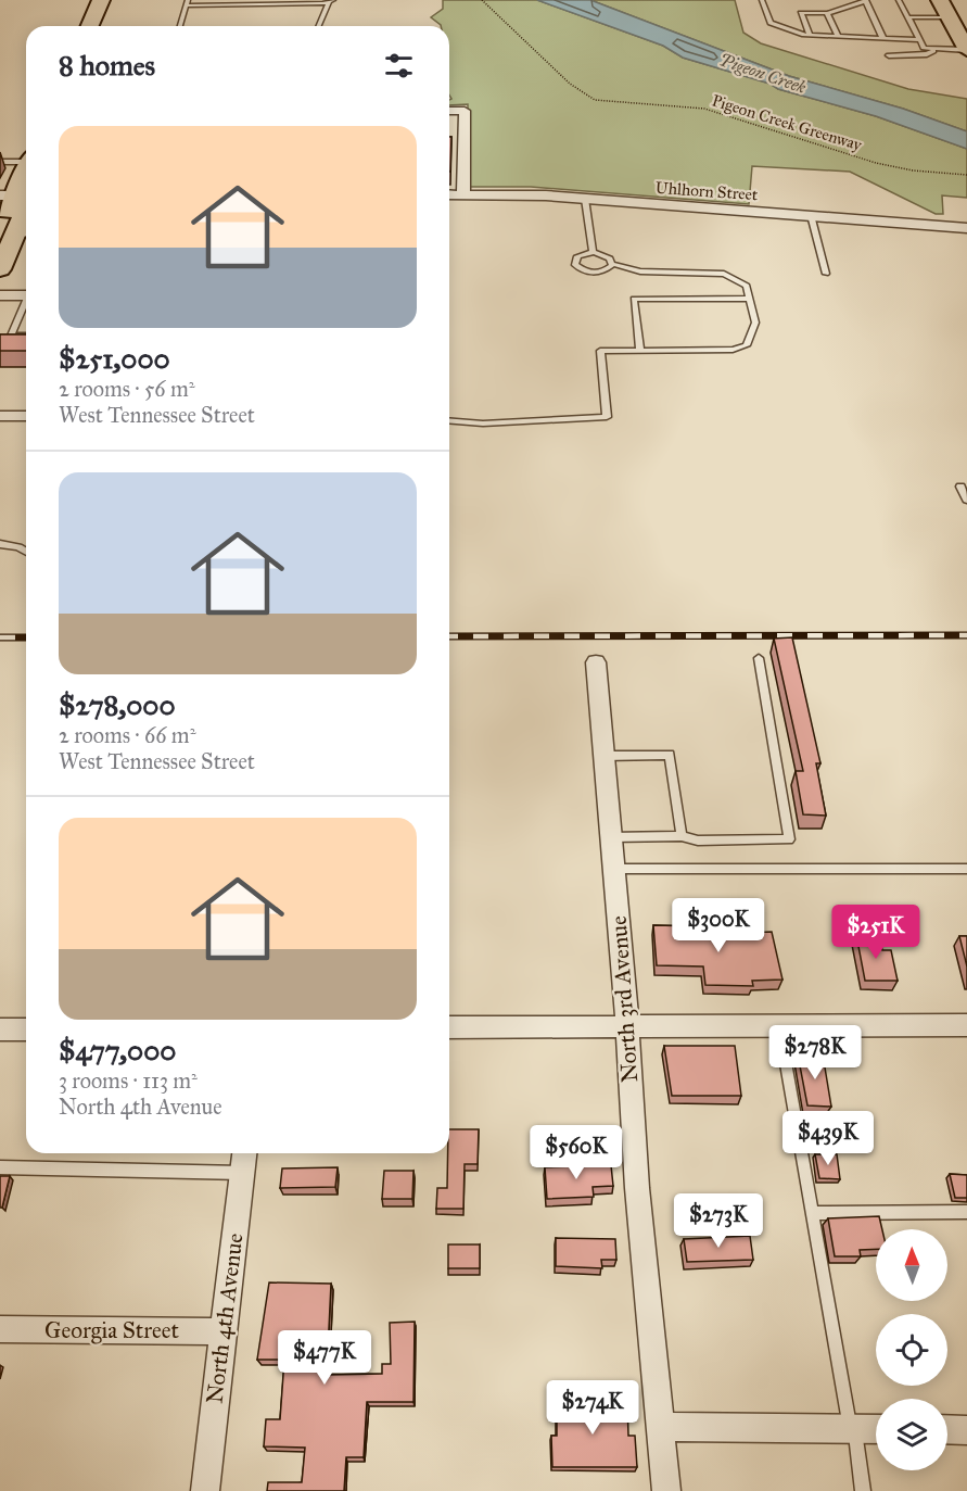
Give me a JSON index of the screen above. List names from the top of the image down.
{
  "streets": {
    "street": [
      "Uhlhorn Street",
      "North 3rd Avenue",
      "North 4th Avenue",
      "Georgia Street"
    ],
    "path": ["Pigeon Creek Greenway"]
  },
  "crossings": [
    ["North 4th Avenue", "Georgia Street"]
  ],
  "water": ["Pigeon Creek"],
  "north": "top",
  "page": {
    "heading": "8 homes",
    "list": [
      {
        "name": "$251,000",
        "note": "2 rooms · 56 m² · West Tennessee Street"
      },
      {
        "name": "$278,000",
        "note": "2 rooms · 66 m² · West Tennessee Street"
      },
      {
        "name": "$477,000",
        "note": "3 rooms · 113 m² · North 4th Avenue"
      }
    ],
    "price": [
      "$300K",
      "$251K",
      "$278K",
      "$439K",
      "$560K",
      "$273K",
      "$477K",
      "$274K"
    ]
  }
}
